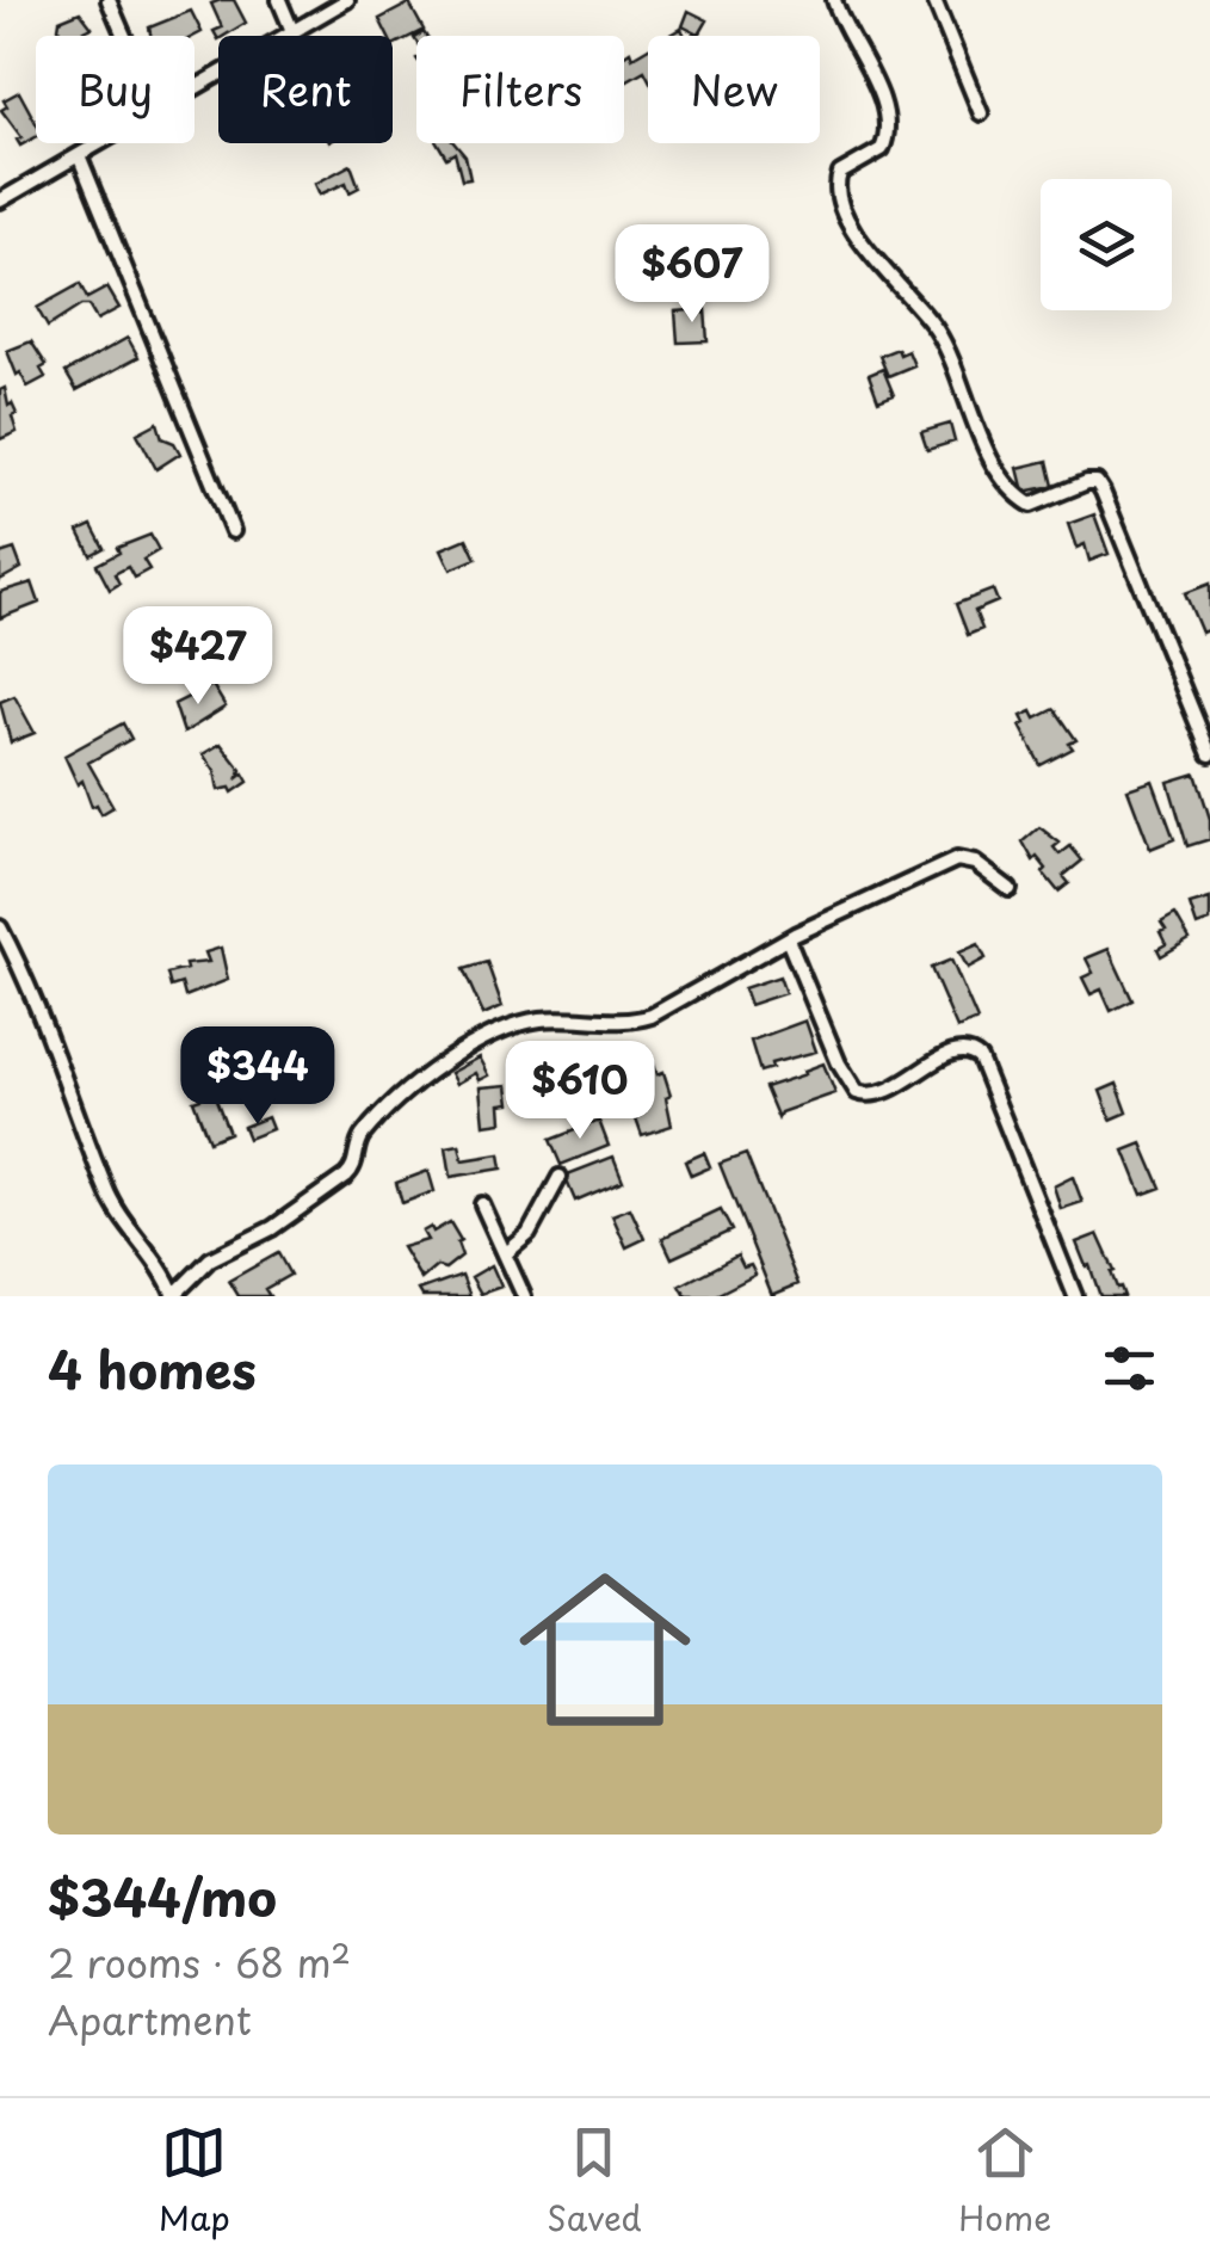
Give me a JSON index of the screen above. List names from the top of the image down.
{
  "page": {
    "chip": [
      "Buy",
      "Rent",
      "Filters",
      "New"
    ],
    "price": [
      "$607",
      "$427",
      "$344",
      "$610"
    ],
    "heading": "4 homes",
    "list": [
      {
        "name": "$344/mo",
        "note": "2 rooms · 68 m² · Apartment"
      }
    ],
    "tabs": ["Map", "Saved", "Home"]
  }
}
